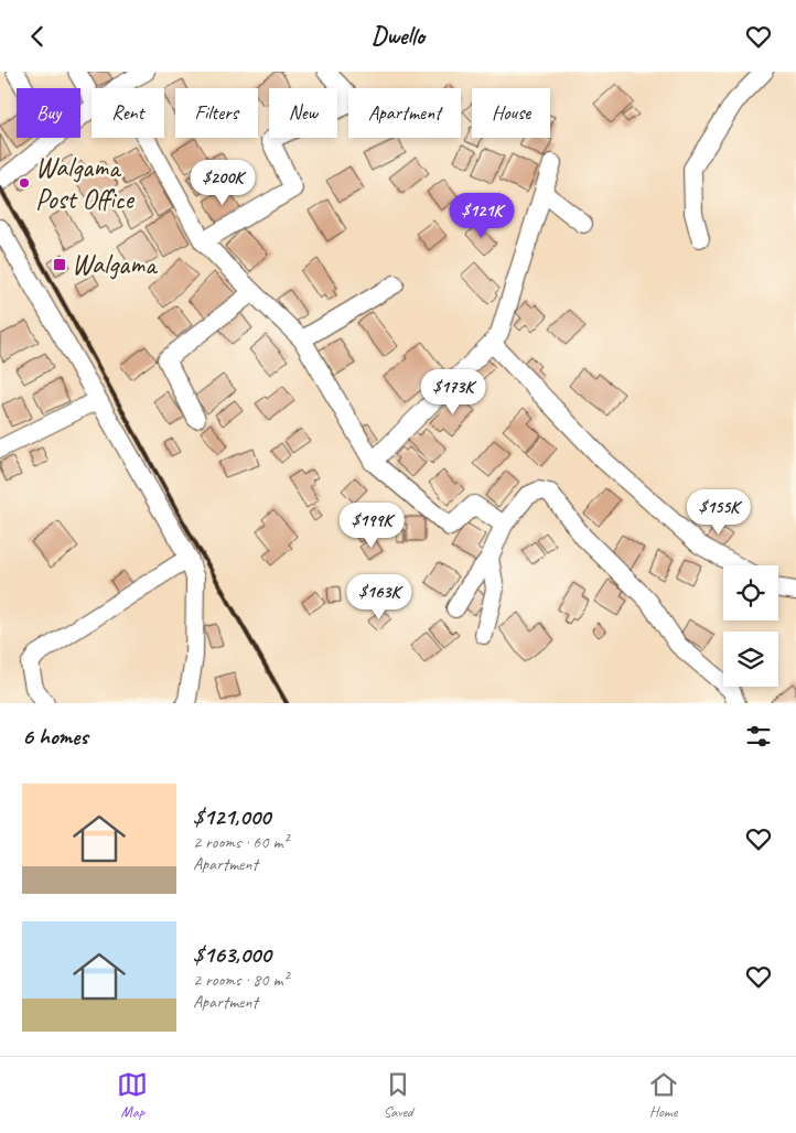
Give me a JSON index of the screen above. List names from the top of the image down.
{
  "places": {
    "other": ["Walgama Post Office"],
    "transit": ["Walgama"]
  },
  "page": {
    "header": "Dwello",
    "chip": [
      "Buy",
      "Rent",
      "Filters",
      "New",
      "Apartment",
      "House"
    ],
    "price": [
      "$200K",
      "$121K",
      "$173K",
      "$155K",
      "$199K",
      "$163K"
    ],
    "heading": "6 homes",
    "list": [
      {
        "name": "$121,000",
        "note": "2 rooms · 60 m² · Apartment"
      },
      {
        "name": "$163,000",
        "note": "2 rooms · 80 m² · Apartment"
      }
    ],
    "tabs": ["Map", "Saved", "Home"]
  }
}
